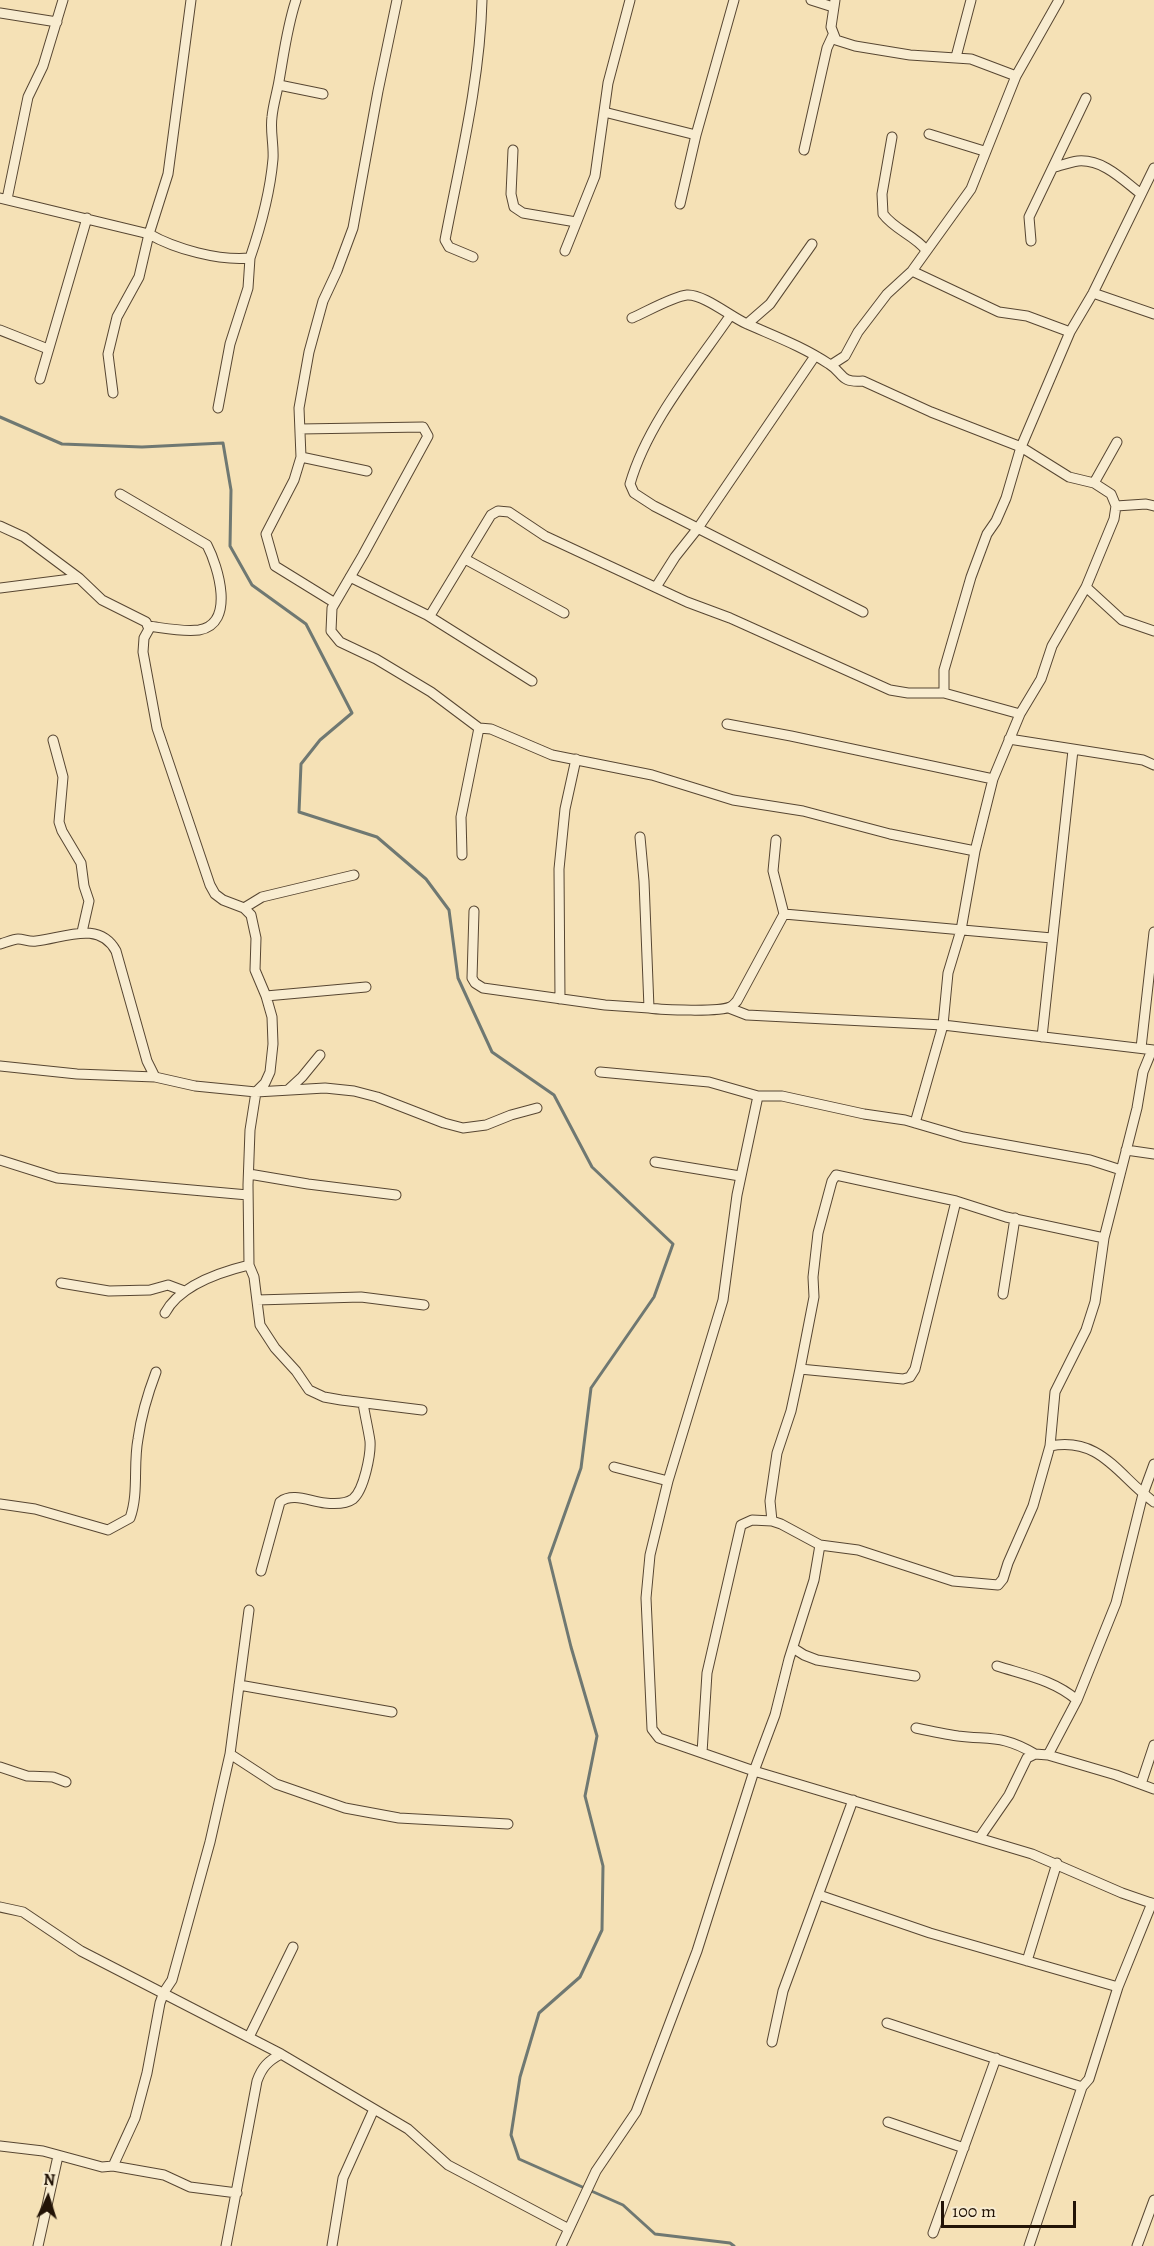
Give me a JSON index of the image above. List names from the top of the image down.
{
  "scale_bar": "100 m",
  "north": "top"
}
